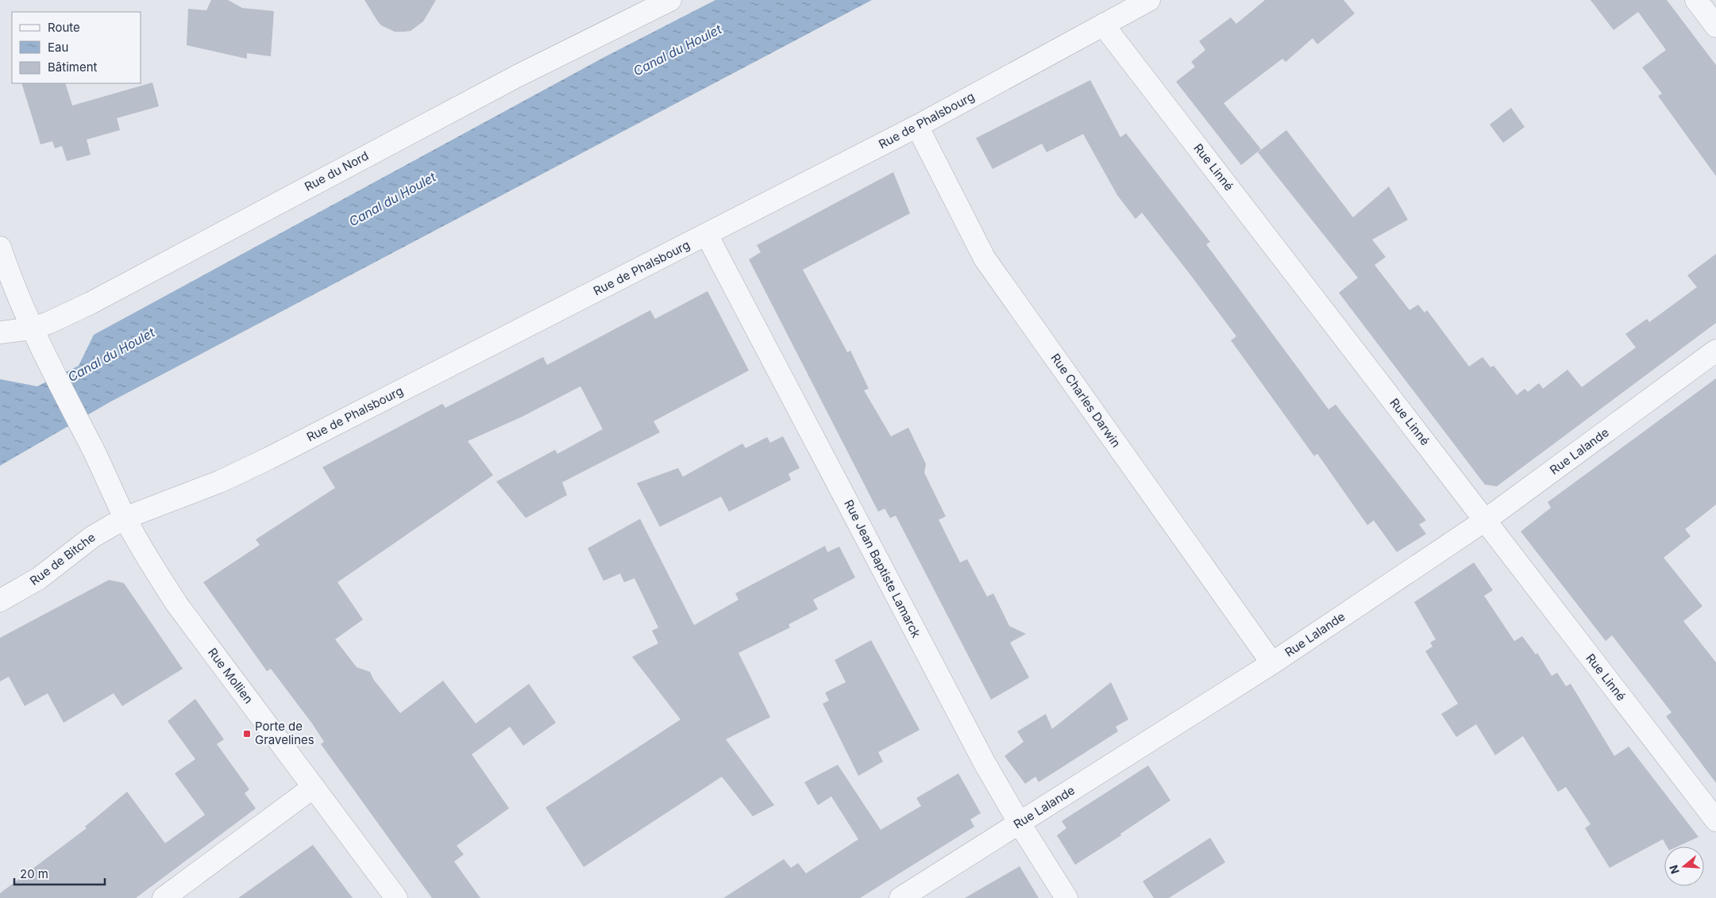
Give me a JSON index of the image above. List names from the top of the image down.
{
  "streets": {
    "street": [
      "Rue de Phalsbourg",
      "Rue Linné",
      "Rue du Nord",
      "Rue Charles Darwin",
      "Rue Lalande",
      "Rue de Bitche",
      "Rue Jean Baptiste Lamarck",
      "Rue Mollien"
    ]
  },
  "crossings": [
    ["Rue de Phalsbourg", "Rue Linné"],
    ["Rue de Phalsbourg", "Rue Charles Darwin"],
    ["Rue de Phalsbourg", "Rue de Bitche"],
    ["Rue de Phalsbourg", "Rue Jean Baptiste Lamarck"],
    ["Rue de Phalsbourg", "Rue Mollien"],
    ["Rue Linné", "Rue Lalande"],
    ["Rue du Nord", "Rue Mollien"],
    ["Rue Charles Darwin", "Rue Lalande"],
    ["Rue Lalande", "Rue Jean Baptiste Lamarck"],
    ["Rue de Bitche", "Rue Mollien"]
  ],
  "water": ["Canal du Houlet"],
  "places": {
    "transit": ["Porte de Gravelines"]
  },
  "legend": ["Route", "Eau", "Bâtiment"],
  "scale_bar": "20 m",
  "north": "left"
}
